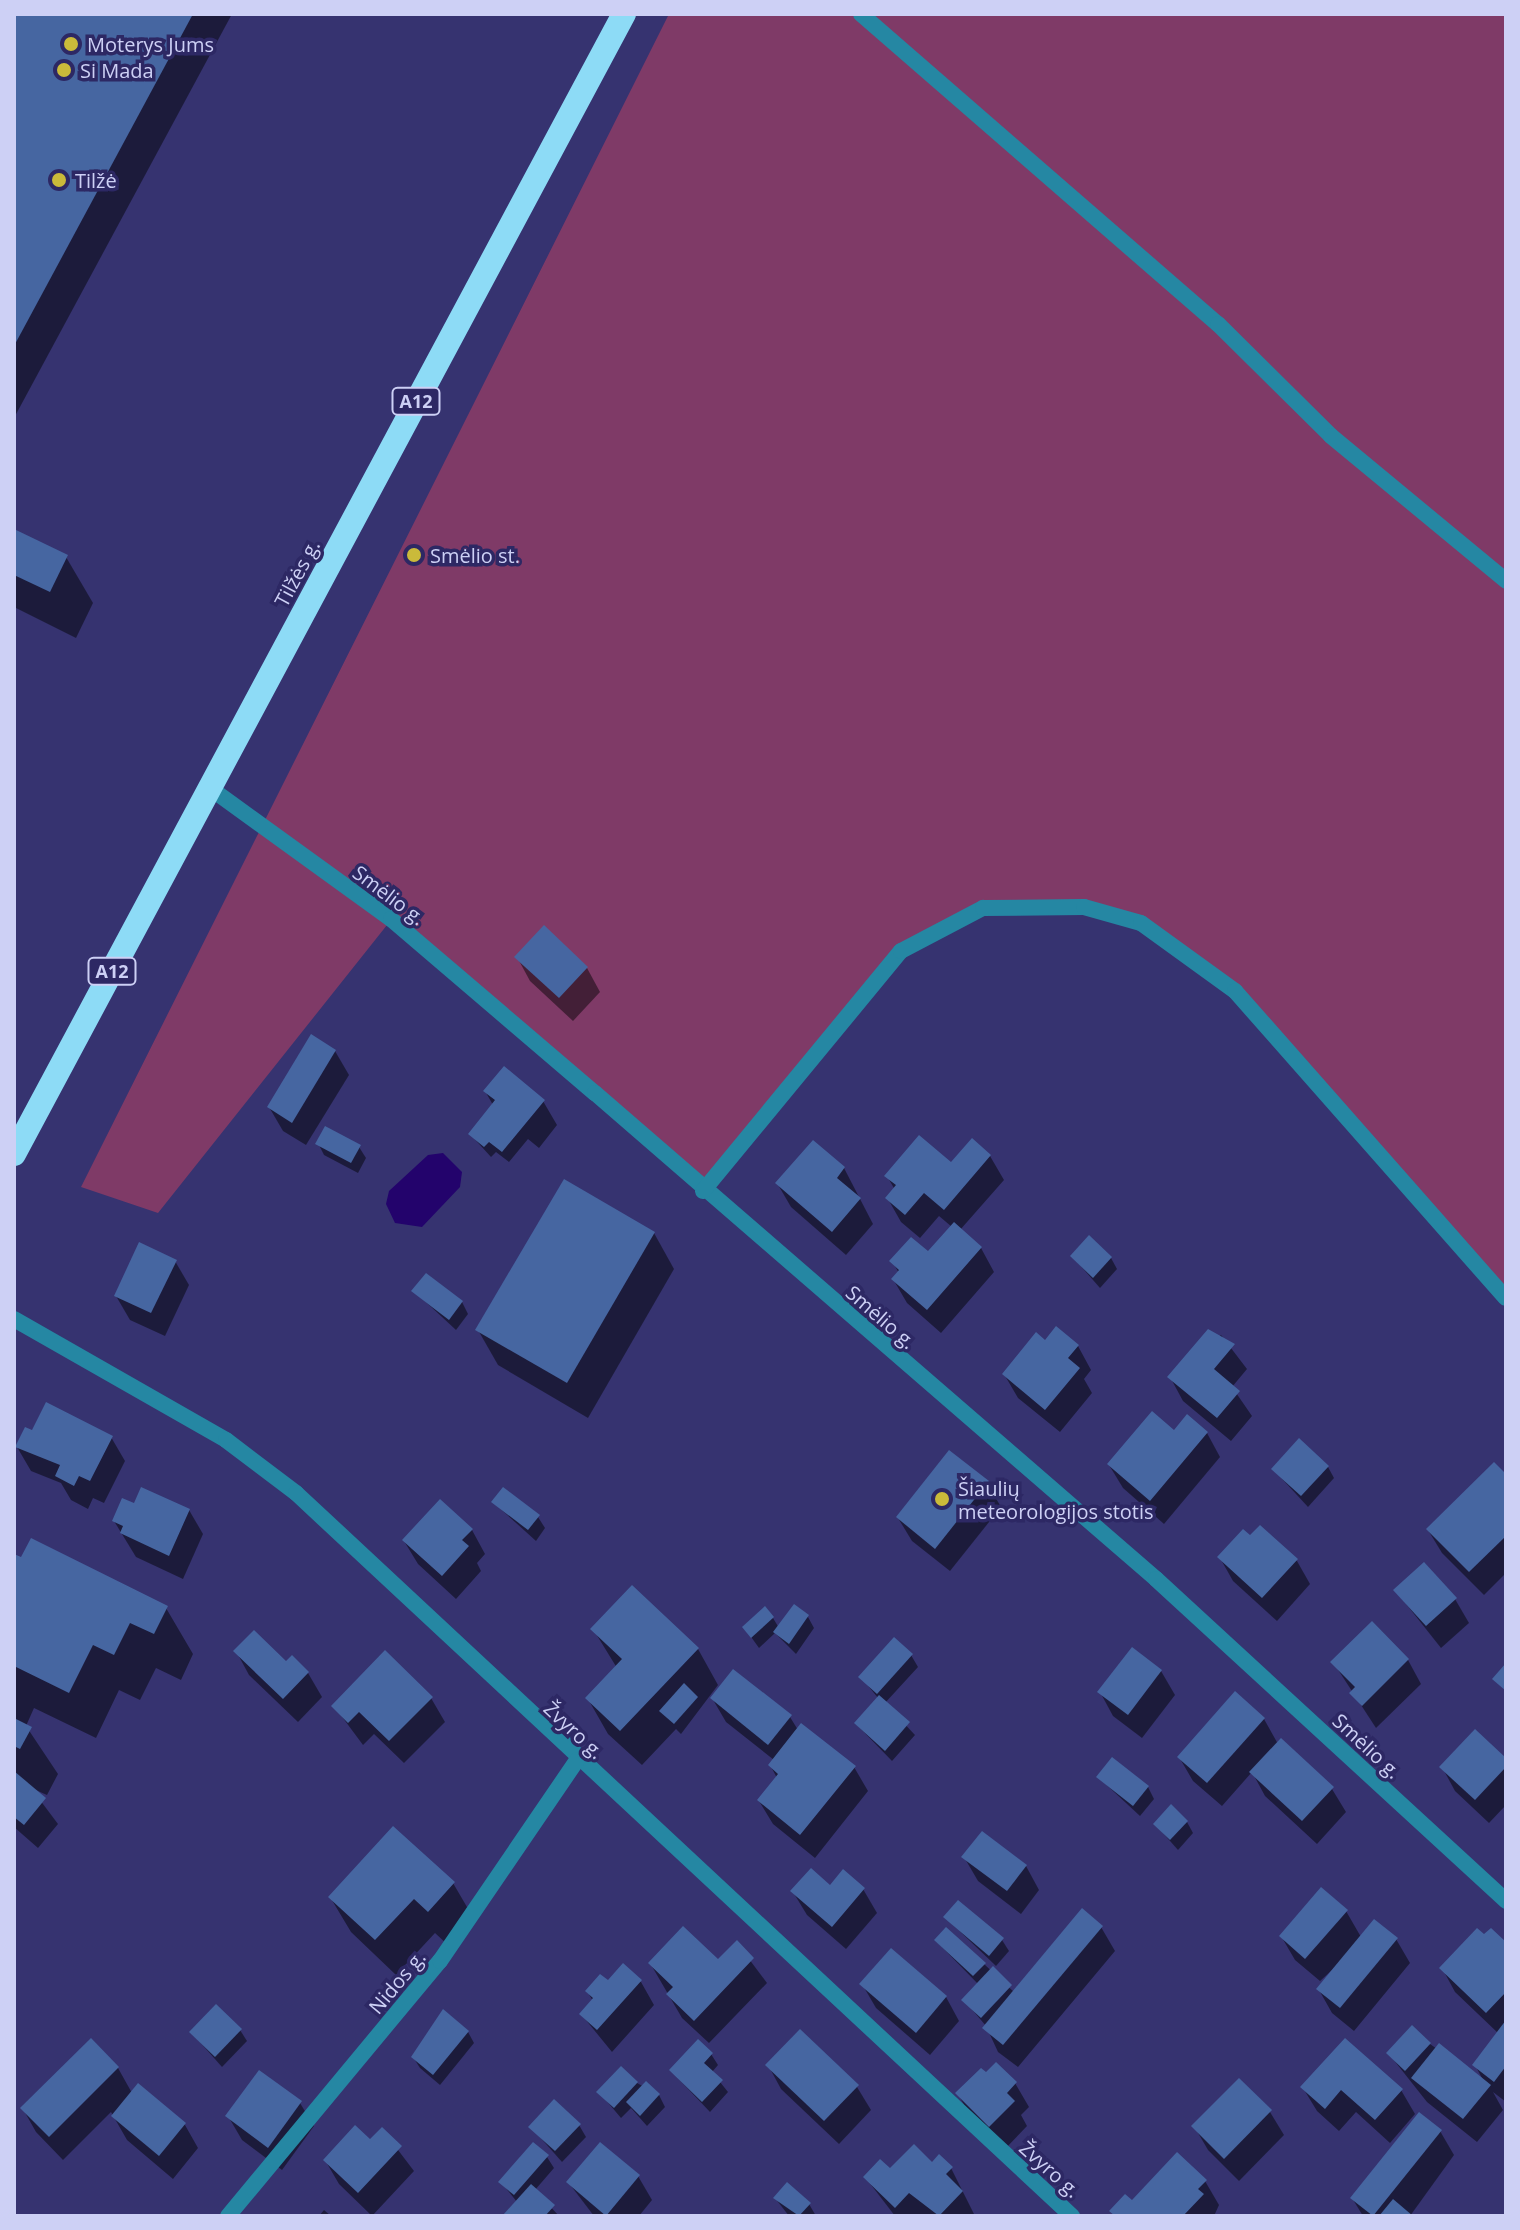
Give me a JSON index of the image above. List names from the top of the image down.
{
  "streets": {
    "highway": ["A12", "Tilžės g."],
    "street": ["Smėlio g.", "Žvyro g.", "Nidos g."]
  },
  "crossings": [
    ["Tilžės g.", "Smėlio g."],
    ["Žvyro g.", "Nidos g."]
  ],
  "places": [
    "Moterys Jums",
    "Si Mada",
    "Tilžė",
    "Smėlio st.",
    "Šiaulių meteorologijos stotis"
  ]
}
